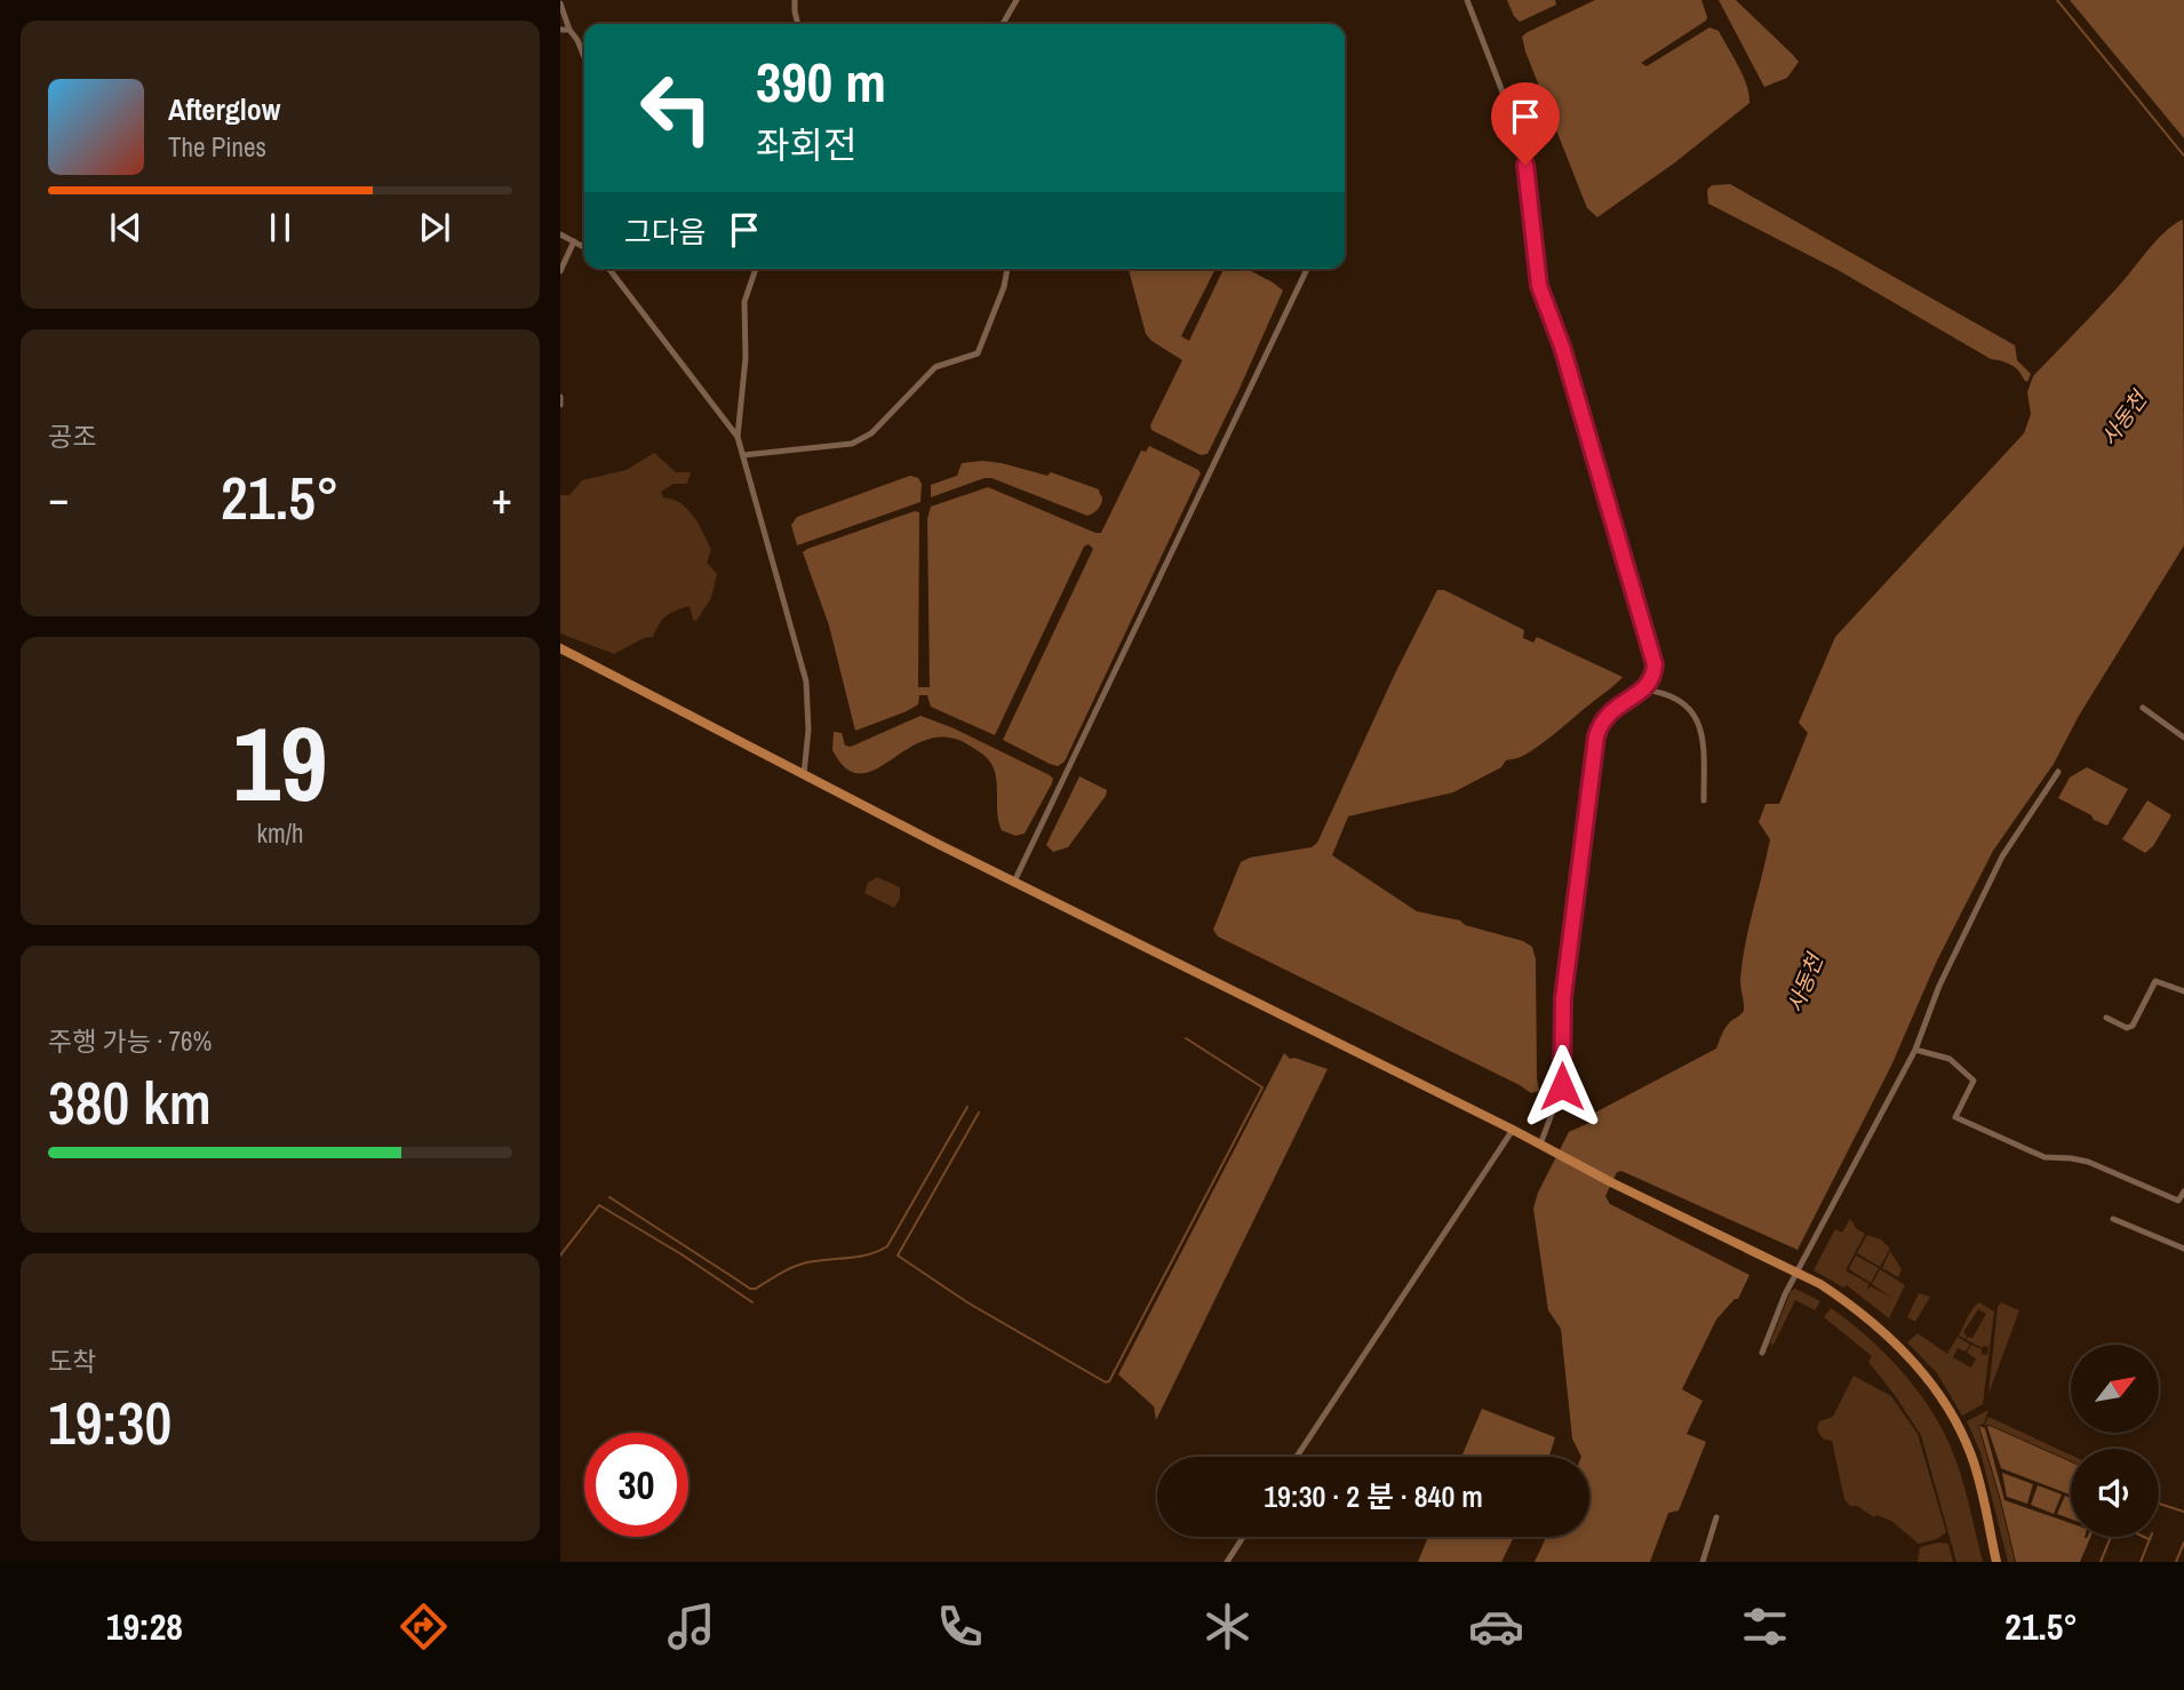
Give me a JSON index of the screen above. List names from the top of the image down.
{
  "water": ["사동천"],
  "north": "top right",
  "page": {
    "turn": ["390 m", "좌회전"],
    "song": ["Afterglow", "The Pines"],
    "then": "그다음",
    "tile": [
      "공조",
      ["19", "km/h"],
      ["주행 가능 · 76%", "380 km"],
      ["도착", "19:30"]
    ],
    "heat": ["−", "21.5°", "+"],
    "limit": "30",
    "trip": "19:30 · 2 분 · 840 m",
    "tabs": ["19:28", "21.5°"]
  }
}
